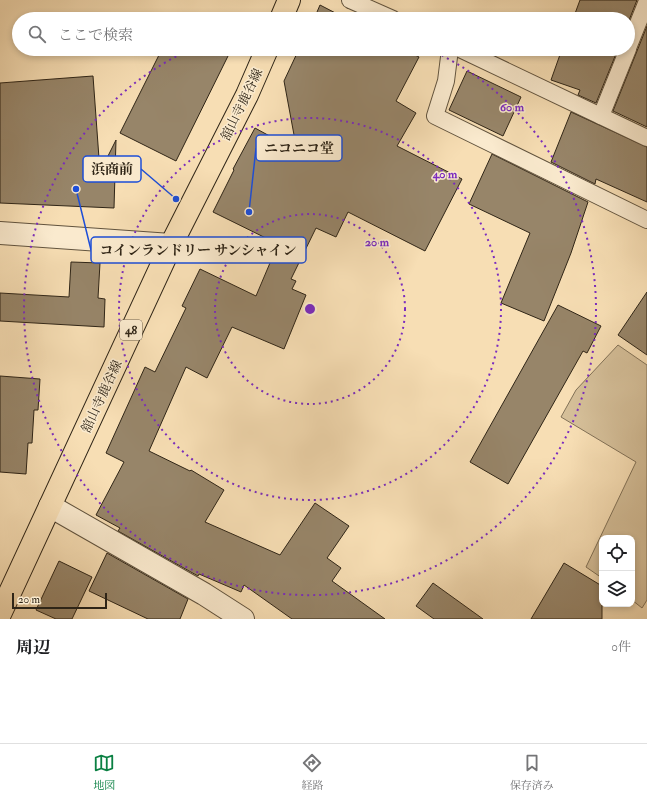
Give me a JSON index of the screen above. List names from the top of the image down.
{
  "streets": {
    "main road": ["舘山寺鹿谷線", "48"]
  },
  "places": ["コインランドリー サンシャイン", "浜商前", "ニコニコ堂"],
  "scale_bar": "20 m",
  "page": {
    "search": "ここで検索",
    "scale": "20 m",
    "heading": ["周辺", "0件"],
    "nav": ["地図", "経路", "保存済み"]
  },
  "rings": ["60 m", "40 m", "20 m"]
}
